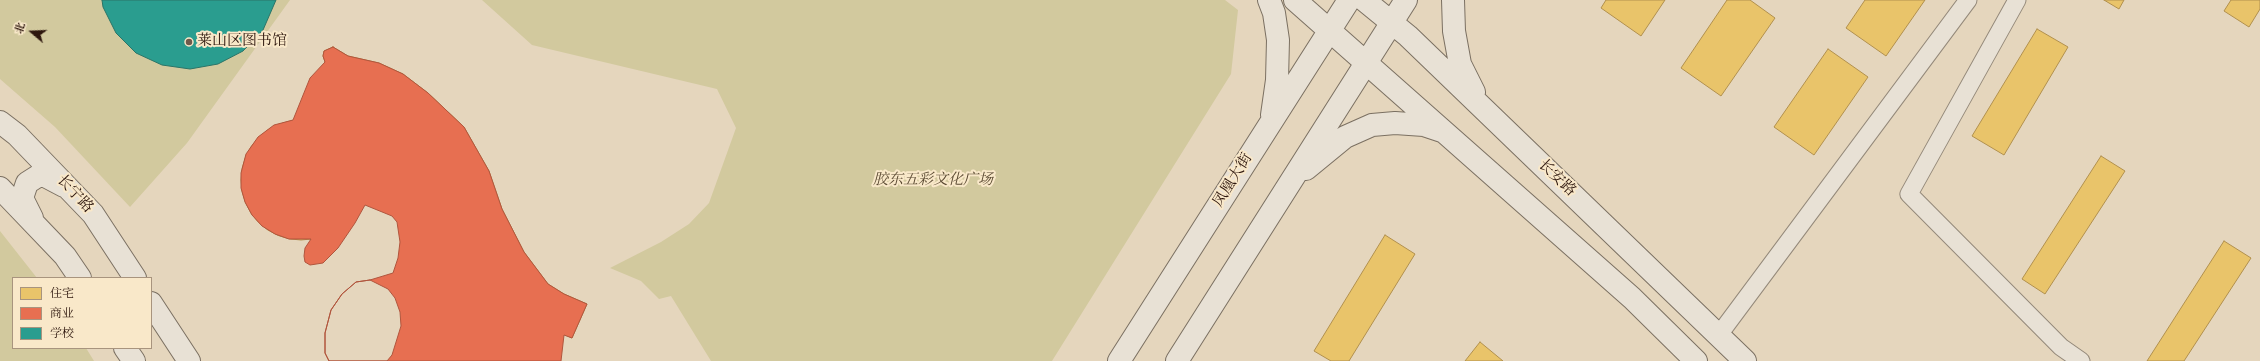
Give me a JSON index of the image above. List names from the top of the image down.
{
  "streets": {
    "street": ["长安路", "凤凰大街", "长宁路"]
  },
  "parks": ["胶东五彩文化广场"],
  "places": ["莱山区图书馆"],
  "legend": ["住宅", "商业", "学校"],
  "north": "left"
}
